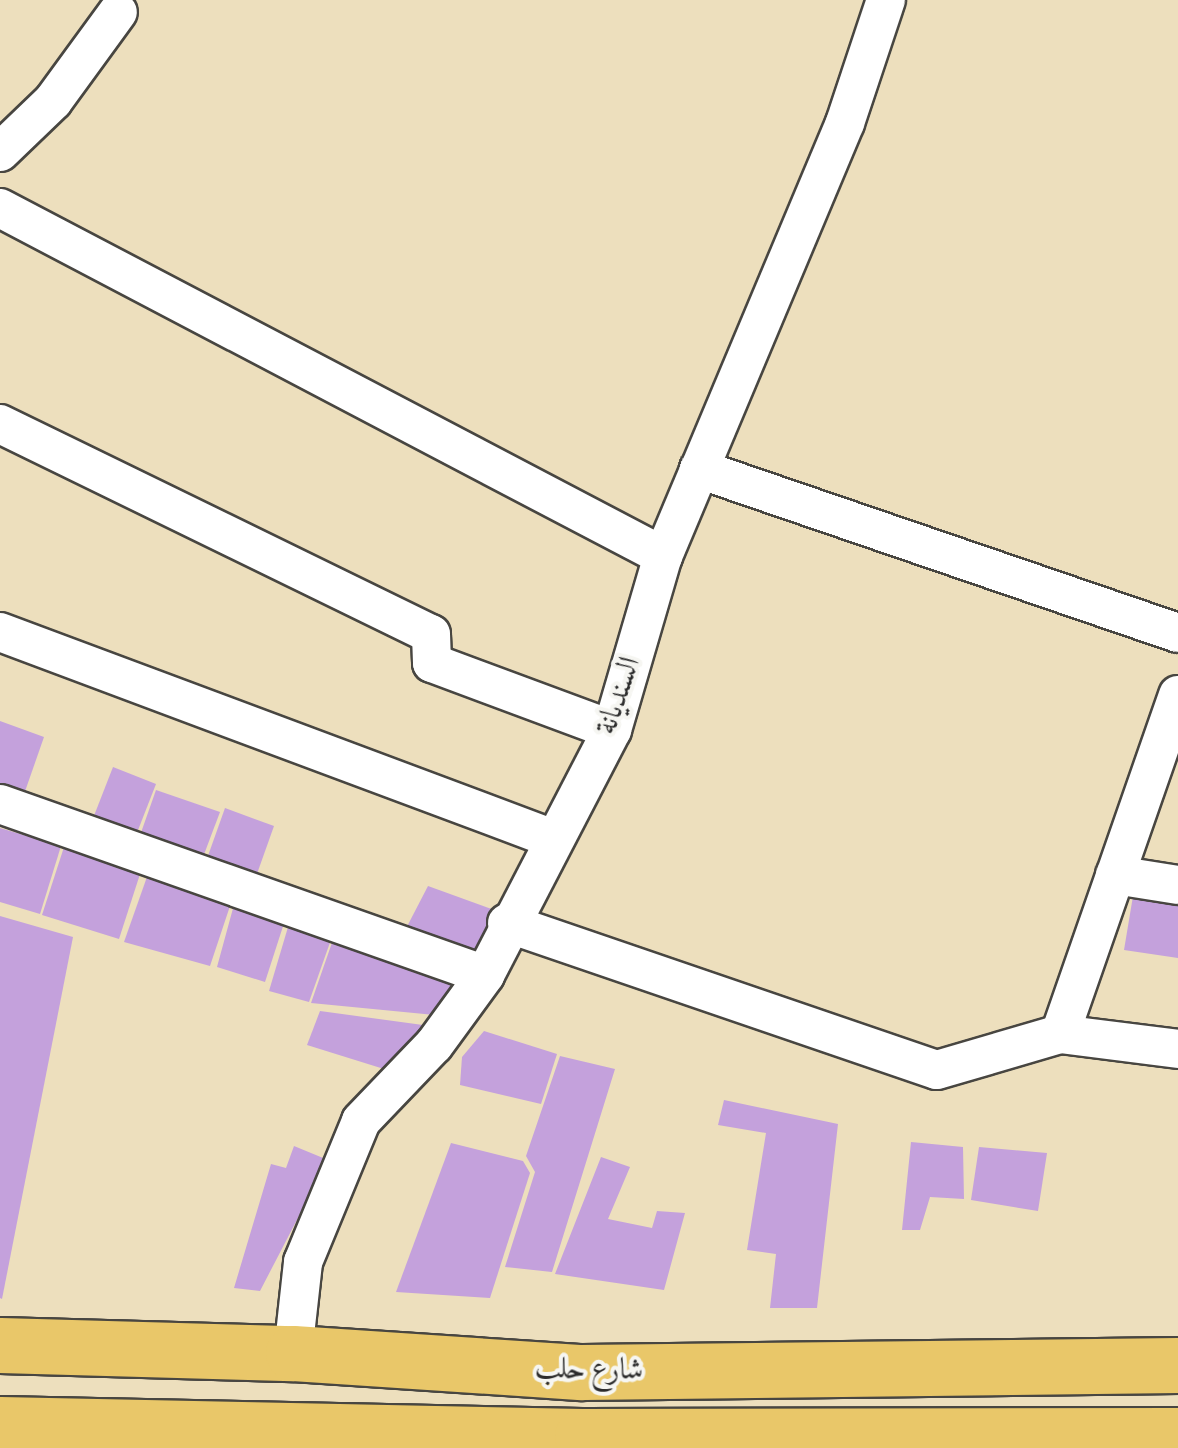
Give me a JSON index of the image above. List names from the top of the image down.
{
  "streets": {
    "main road": ["شارع حلب"],
    "street": ["السنديانة"]
  },
  "crossings": [
    ["السنديانة", "شارع حلب"]
  ]
}
